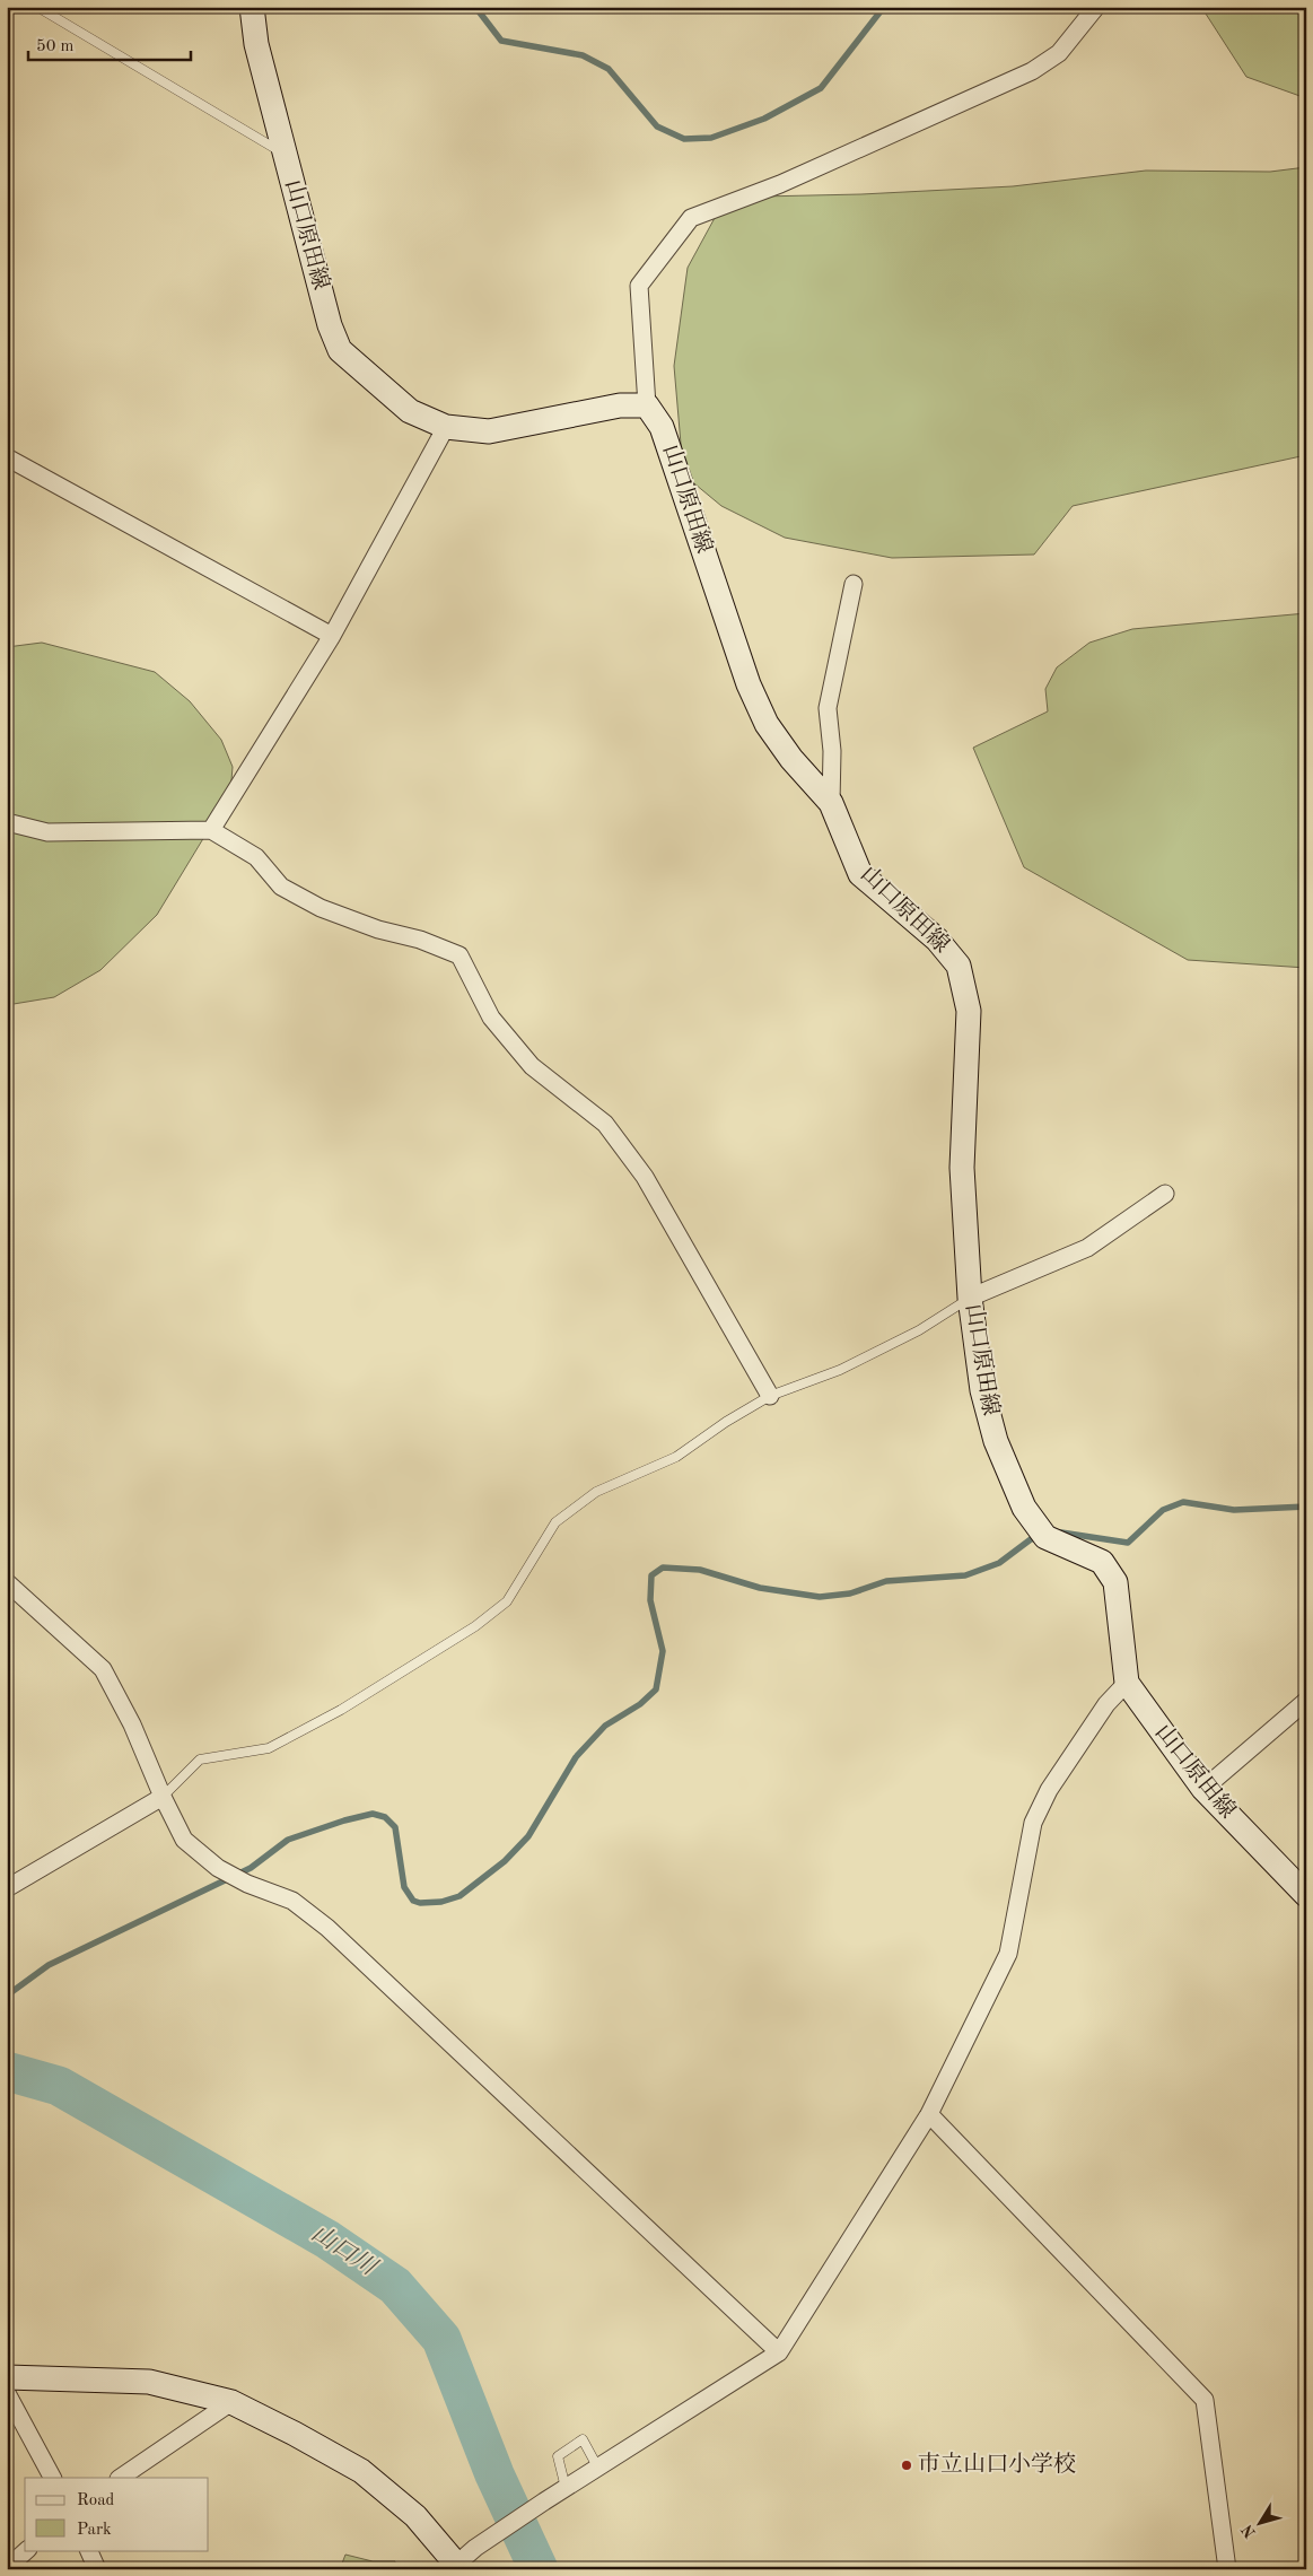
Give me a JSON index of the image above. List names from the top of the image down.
{
  "streets": {
    "main road": ["山口原田線"]
  },
  "water": ["山口川"],
  "places": ["市立山口小学校"],
  "legend": ["Road", "Park"],
  "scale_bar": "50 m",
  "north": "bottom left"
}
